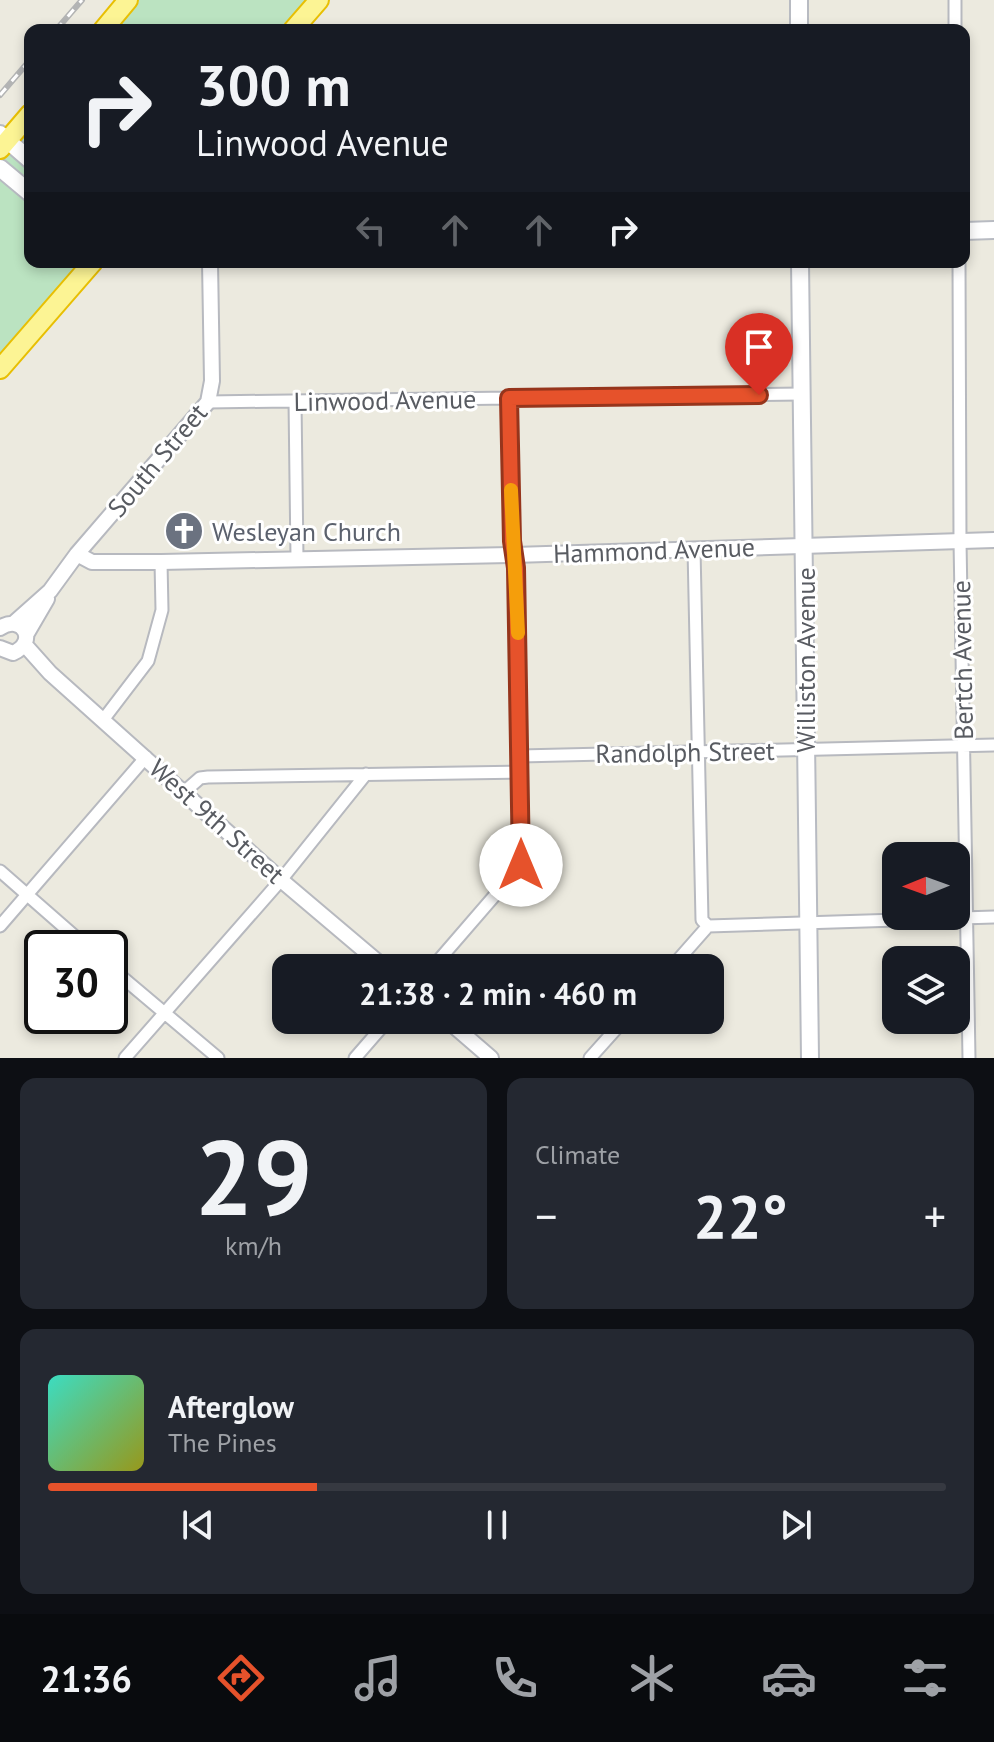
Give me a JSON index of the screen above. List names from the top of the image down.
{
  "streets": {
    "main road": ["Williston Avenue"],
    "street": [
      "Linwood Avenue",
      "South Street",
      "Hammond Avenue",
      "Bertch Avenue",
      "Randolph Street",
      "West 9th Street"
    ]
  },
  "crossings": [
    ["Linwood Avenue", "South Street"],
    ["Linwood Avenue", "Williston Avenue"],
    ["South Street", "Hammond Avenue"],
    ["South Street", "West 9th Street"],
    ["Hammond Avenue", "Williston Avenue"],
    ["Hammond Avenue", "Bertch Avenue"],
    ["Williston Avenue", "Randolph Street"],
    ["Bertch Avenue", "Randolph Street"]
  ],
  "places": {
    "church": ["Wesleyan Church"]
  },
  "north": "left",
  "page": {
    "turn": ["300 m", "Linwood Avenue"],
    "limit": "30",
    "trip": "21:38 · 2 min · 460 m",
    "tile": [
      ["29", "km/h"],
      "Climate"
    ],
    "heat": ["−", "22°", "+"],
    "song": ["Afterglow", "The Pines"],
    "tabs": "21:36"
  }
}
